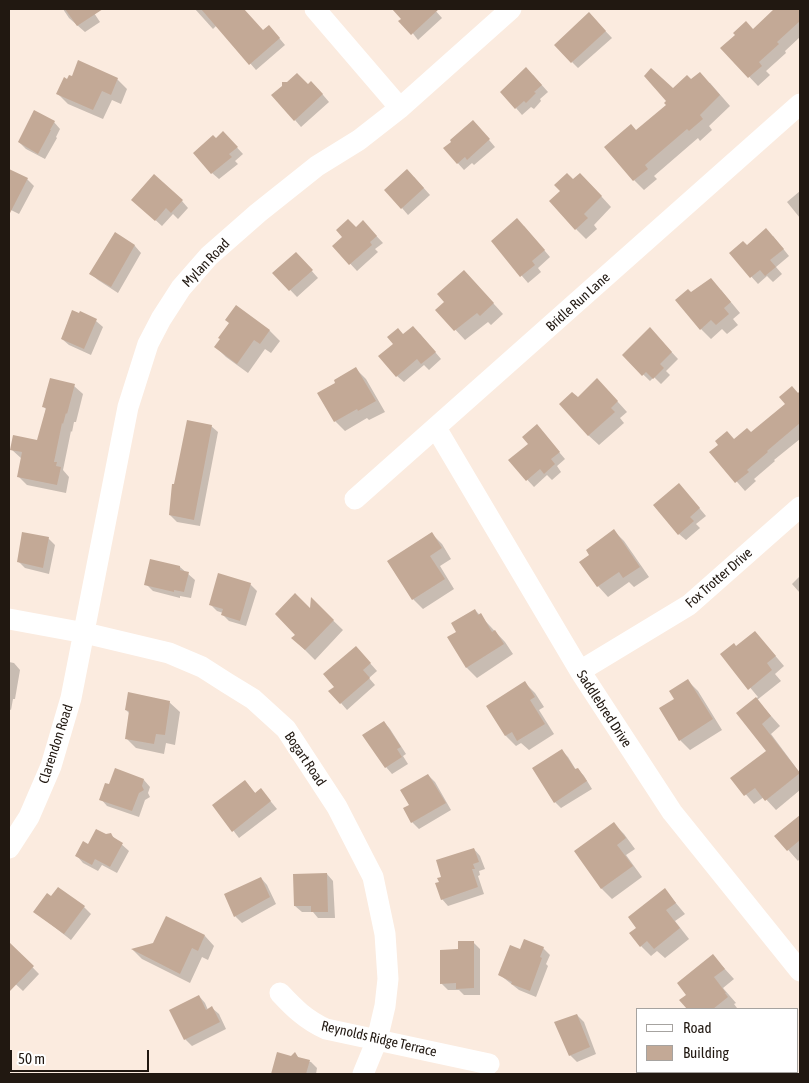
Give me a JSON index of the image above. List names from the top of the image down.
{
  "streets": {
    "street": [
      "Mylan Road",
      "Bridle Run Lane",
      "Fox Trotter Drive",
      "Saddlebred Drive",
      "Clarendon Road",
      "Bogart Road",
      "Reynolds Ridge Terrace"
    ]
  },
  "crossings": [
    ["Mylan Road", "Clarendon Road"],
    ["Mylan Road", "Bogart Road"],
    ["Bridle Run Lane", "Saddlebred Drive"],
    ["Fox Trotter Drive", "Saddlebred Drive"],
    ["Clarendon Road", "Bogart Road"],
    ["Bogart Road", "Reynolds Ridge Terrace"]
  ],
  "legend": ["Road", "Building"],
  "scale_bar": "50 m"
}
